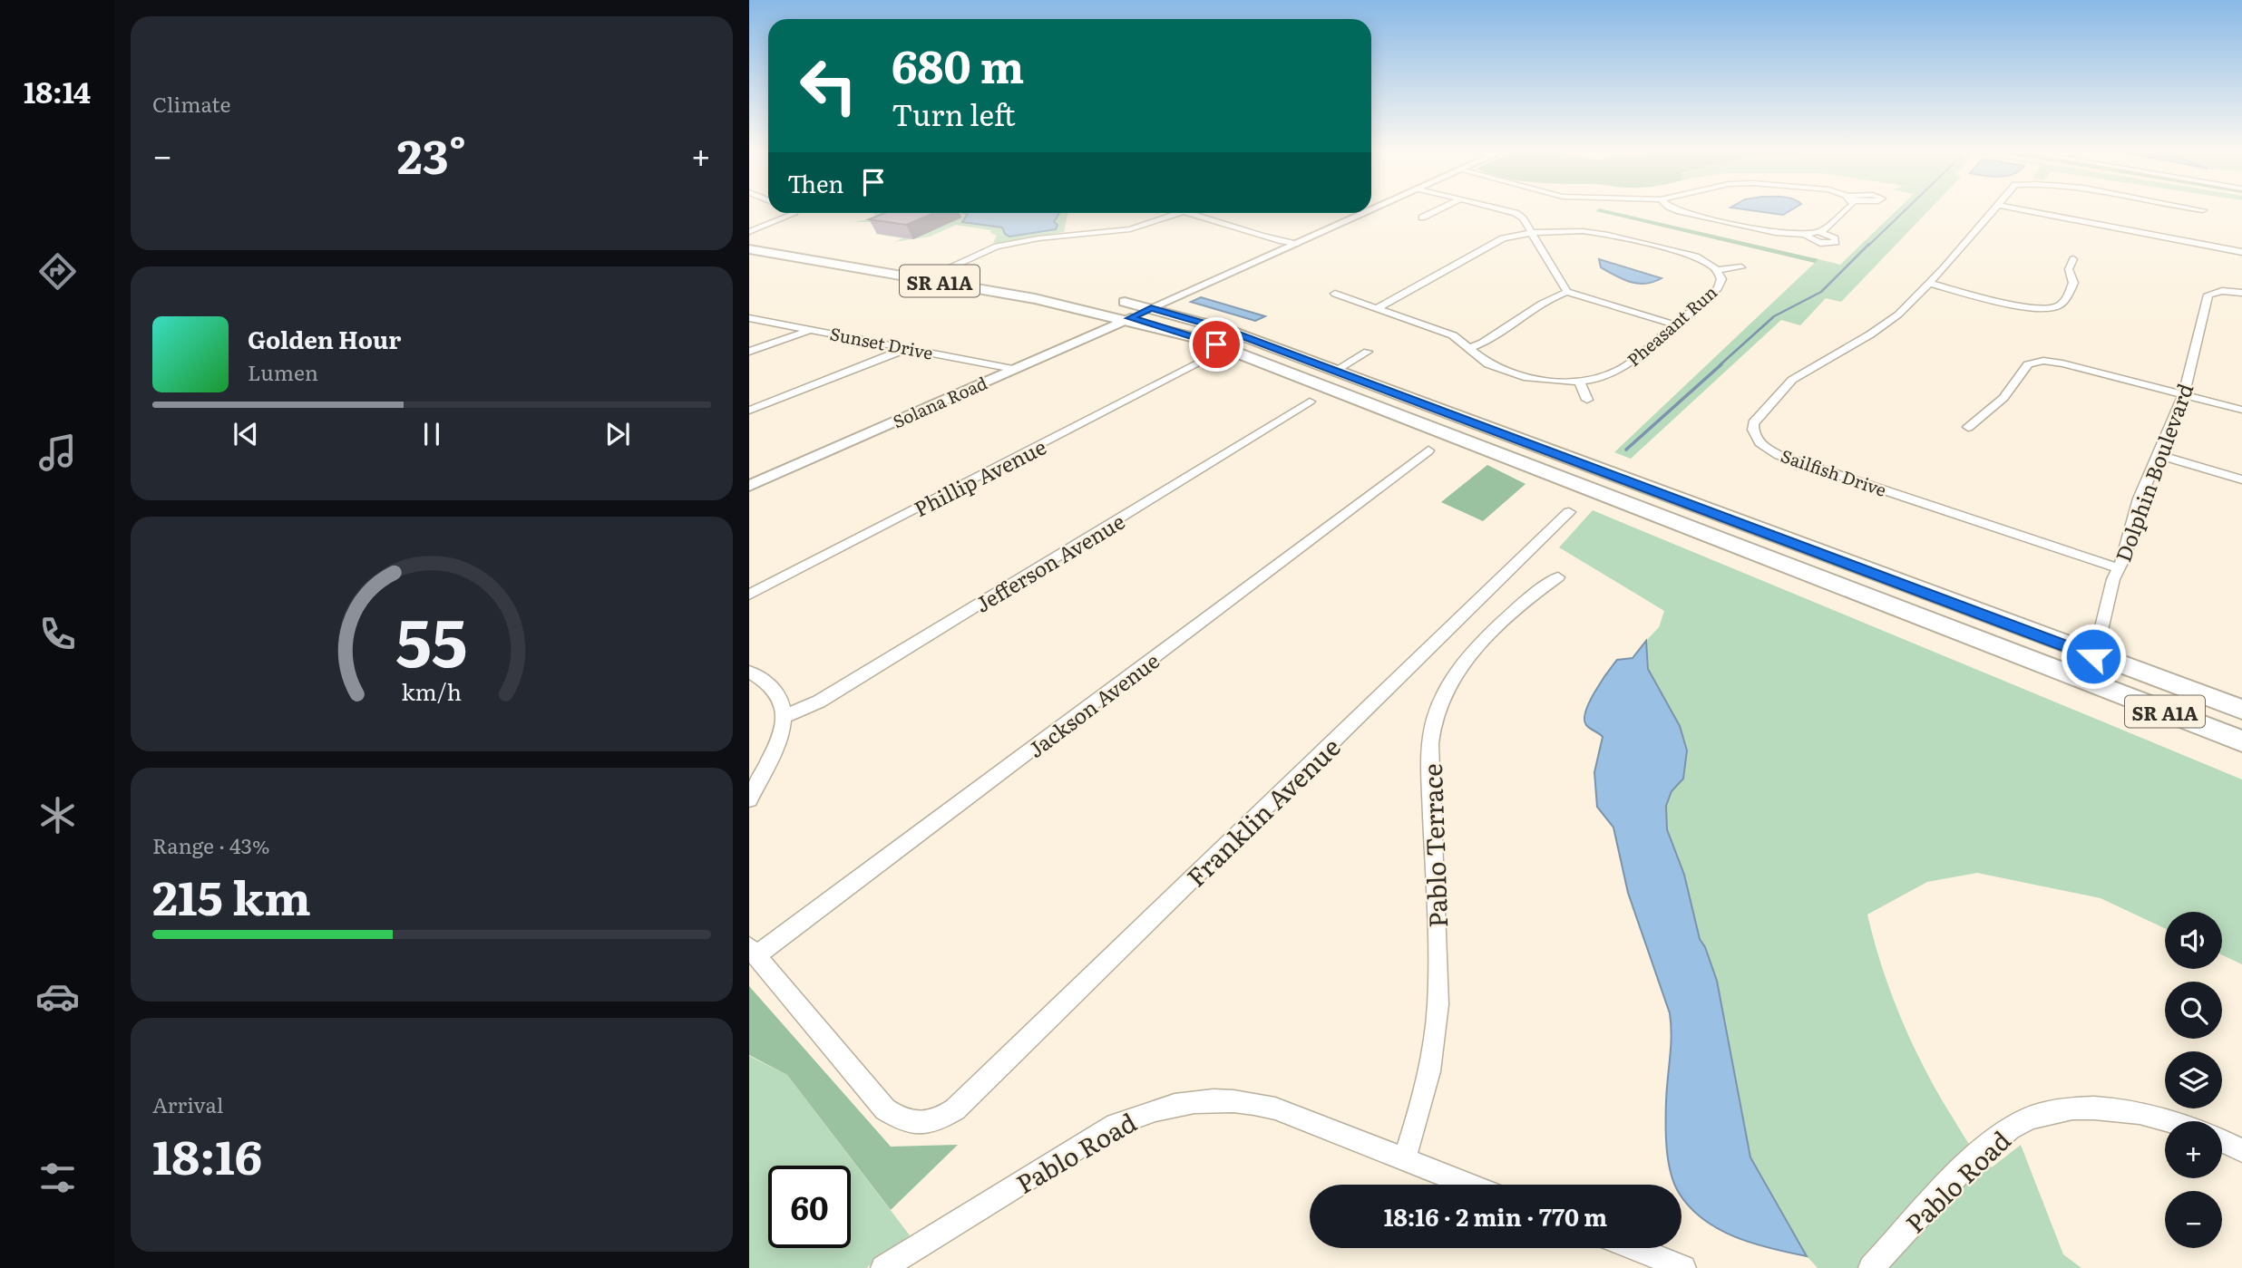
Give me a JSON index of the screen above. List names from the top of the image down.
{
  "streets": {
    "main road": ["SR A1A"],
    "street": [
      "Pheasant Run",
      "Sunset Drive",
      "Solana Road",
      "Sailfish Drive",
      "Dolphin Boulevard",
      "Phillip Avenue",
      "Jefferson Avenue",
      "Jackson Avenue",
      "Franklin Avenue",
      "Pablo Terrace",
      "Pablo Road"
    ]
  },
  "crossings": [
    ["SR A1A", "Solana Road"],
    ["SR A1A", "Dolphin Boulevard"],
    ["Sunset Drive", "Solana Road"],
    ["Sailfish Drive", "Dolphin Boulevard"],
    ["Jackson Avenue", "Franklin Avenue"],
    ["Pablo Terrace", "Pablo Road"]
  ],
  "page": {
    "tabs": "18:14",
    "tile": [
      "Climate",
      ["Range · 43%", "215 km"],
      ["Arrival", "18:16"]
    ],
    "turn": ["680 m", "Turn left"],
    "heat": ["−", "23°", "+"],
    "then": "Then",
    "song": ["Golden Hour", "Lumen"],
    "map_buttons": ["+", "−"],
    "limit": "60",
    "trip": "18:16 · 2 min · 770 m",
    "gauge": ["55", "km/h"]
  }
}
